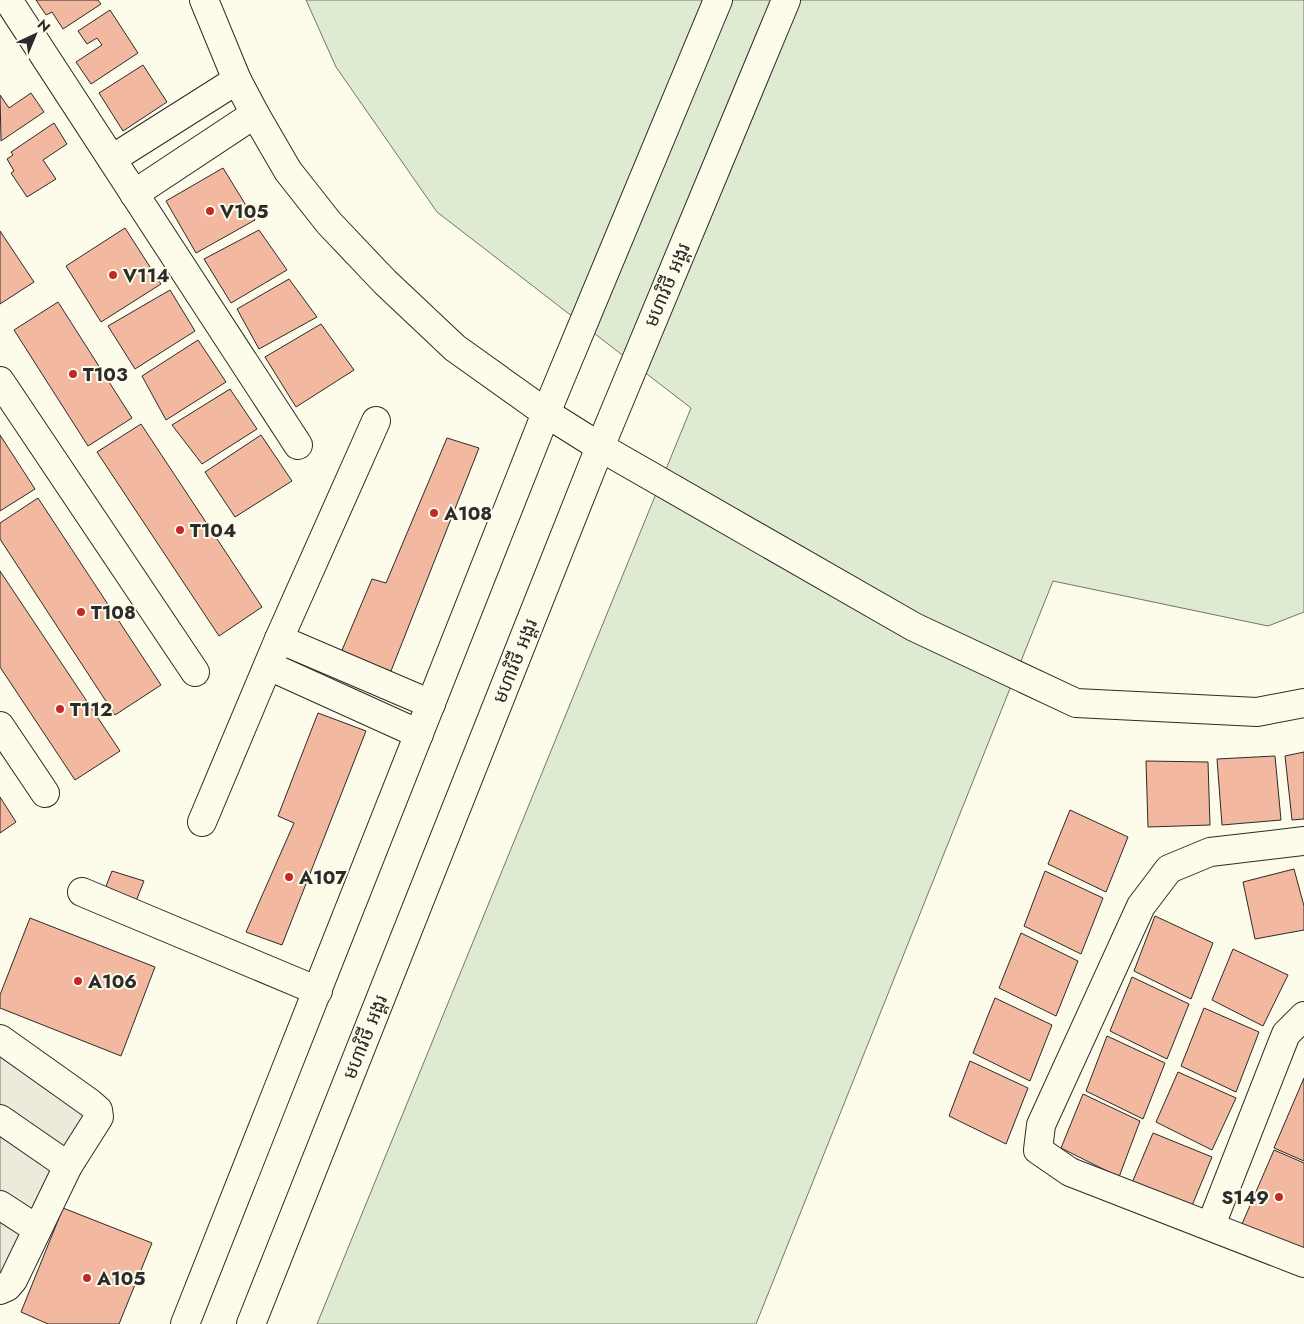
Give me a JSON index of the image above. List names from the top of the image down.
{
  "streets": {
    "main road": ["មហាវិថី អង្គរ"]
  },
  "places": [
    "V105",
    "V114",
    "T103",
    "A108",
    "T104",
    "T108",
    "T112",
    "A107",
    "A106",
    "S149",
    "A105"
  ],
  "north": "top right"
}
